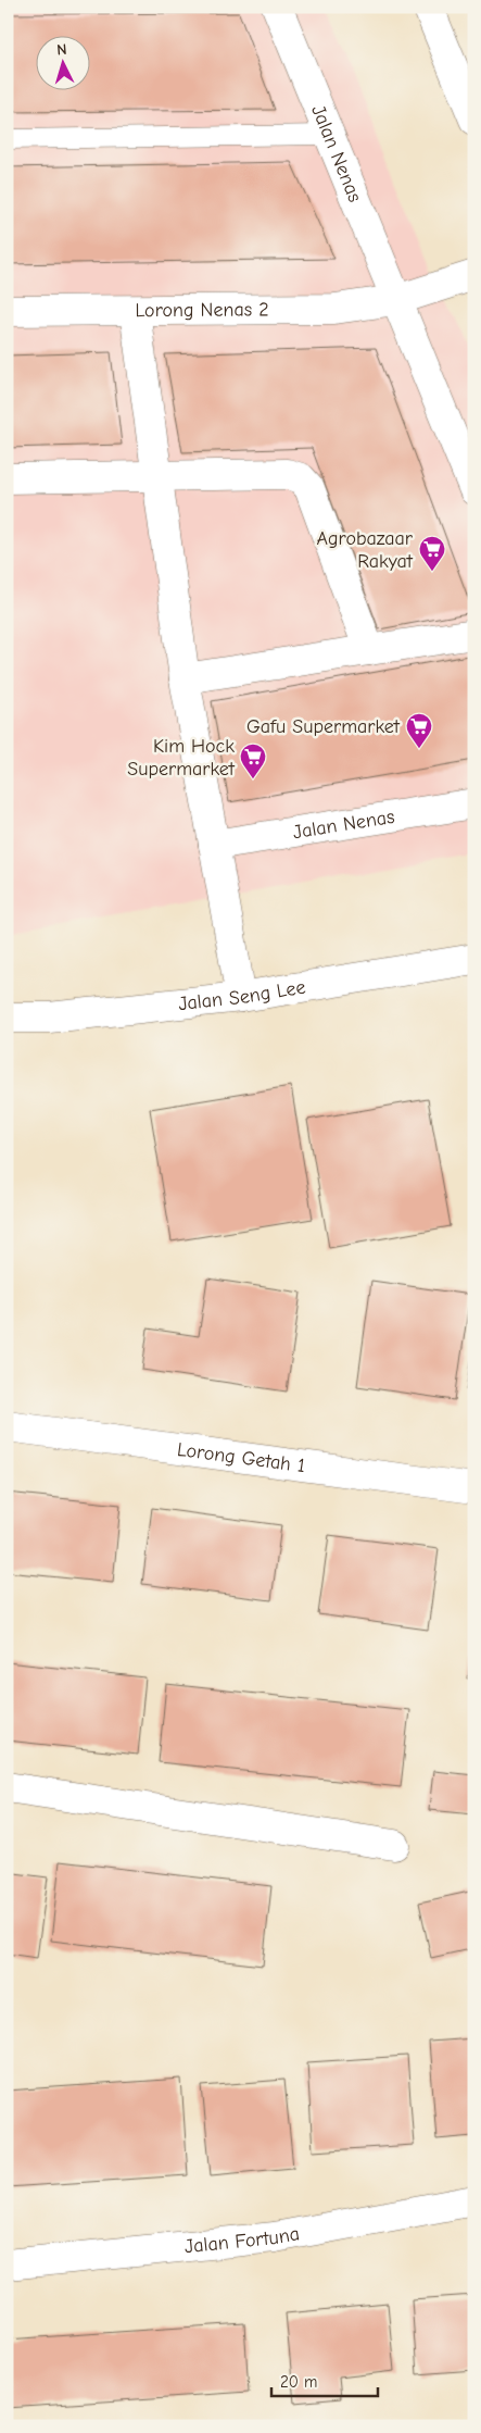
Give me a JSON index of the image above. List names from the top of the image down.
{
  "streets": {
    "street": [
      "Jalan Nenas",
      "Lorong Nenas 2",
      "Jalan Seng Lee",
      "Lorong Getah 1",
      "Jalan Fortuna"
    ]
  },
  "crossings": [
    ["Jalan Nenas", "Lorong Nenas 2"]
  ],
  "places": {
    "supermarket": ["Agrobazaar Rakyat", "Gafu Supermarket", "Kim Hock Supermarket"]
  },
  "scale_bar": "20 m",
  "north": "top"
}
